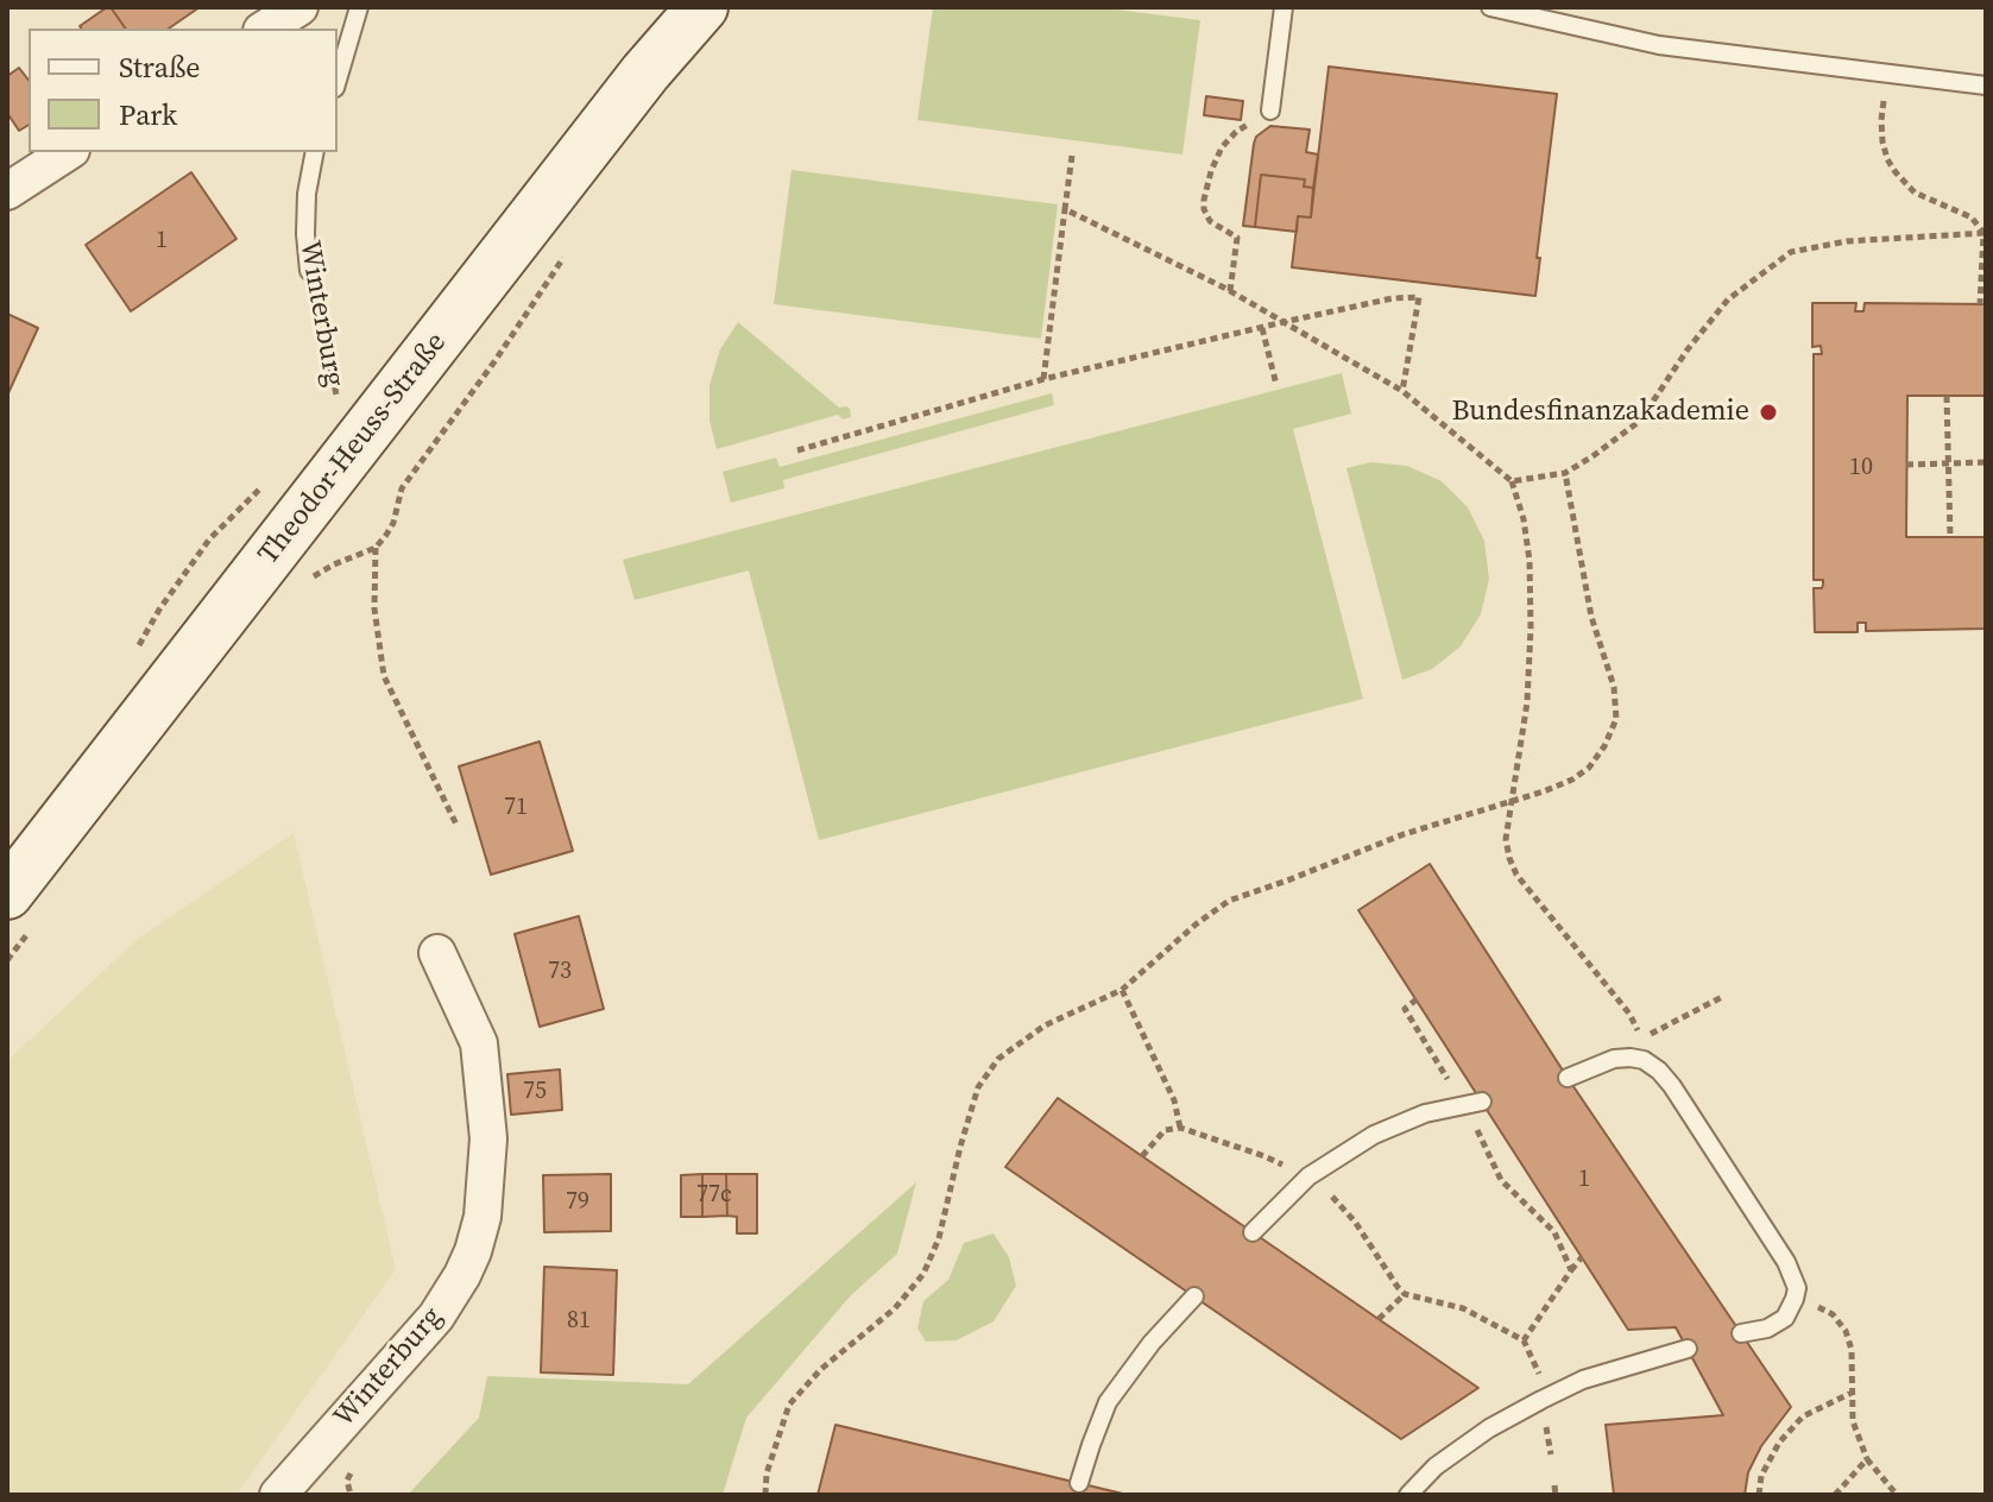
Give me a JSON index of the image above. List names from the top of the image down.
{
  "streets": {
    "main road": ["Theodor-Heuss-Straße"],
    "street": ["Winterburg"]
  },
  "places": ["Bundesfinanzakademie"],
  "house_numbers": [
    "1",
    "10",
    "71",
    "73",
    "75",
    "1",
    "77c",
    "79",
    "81"
  ],
  "legend": ["Straße", "Park"]
}
